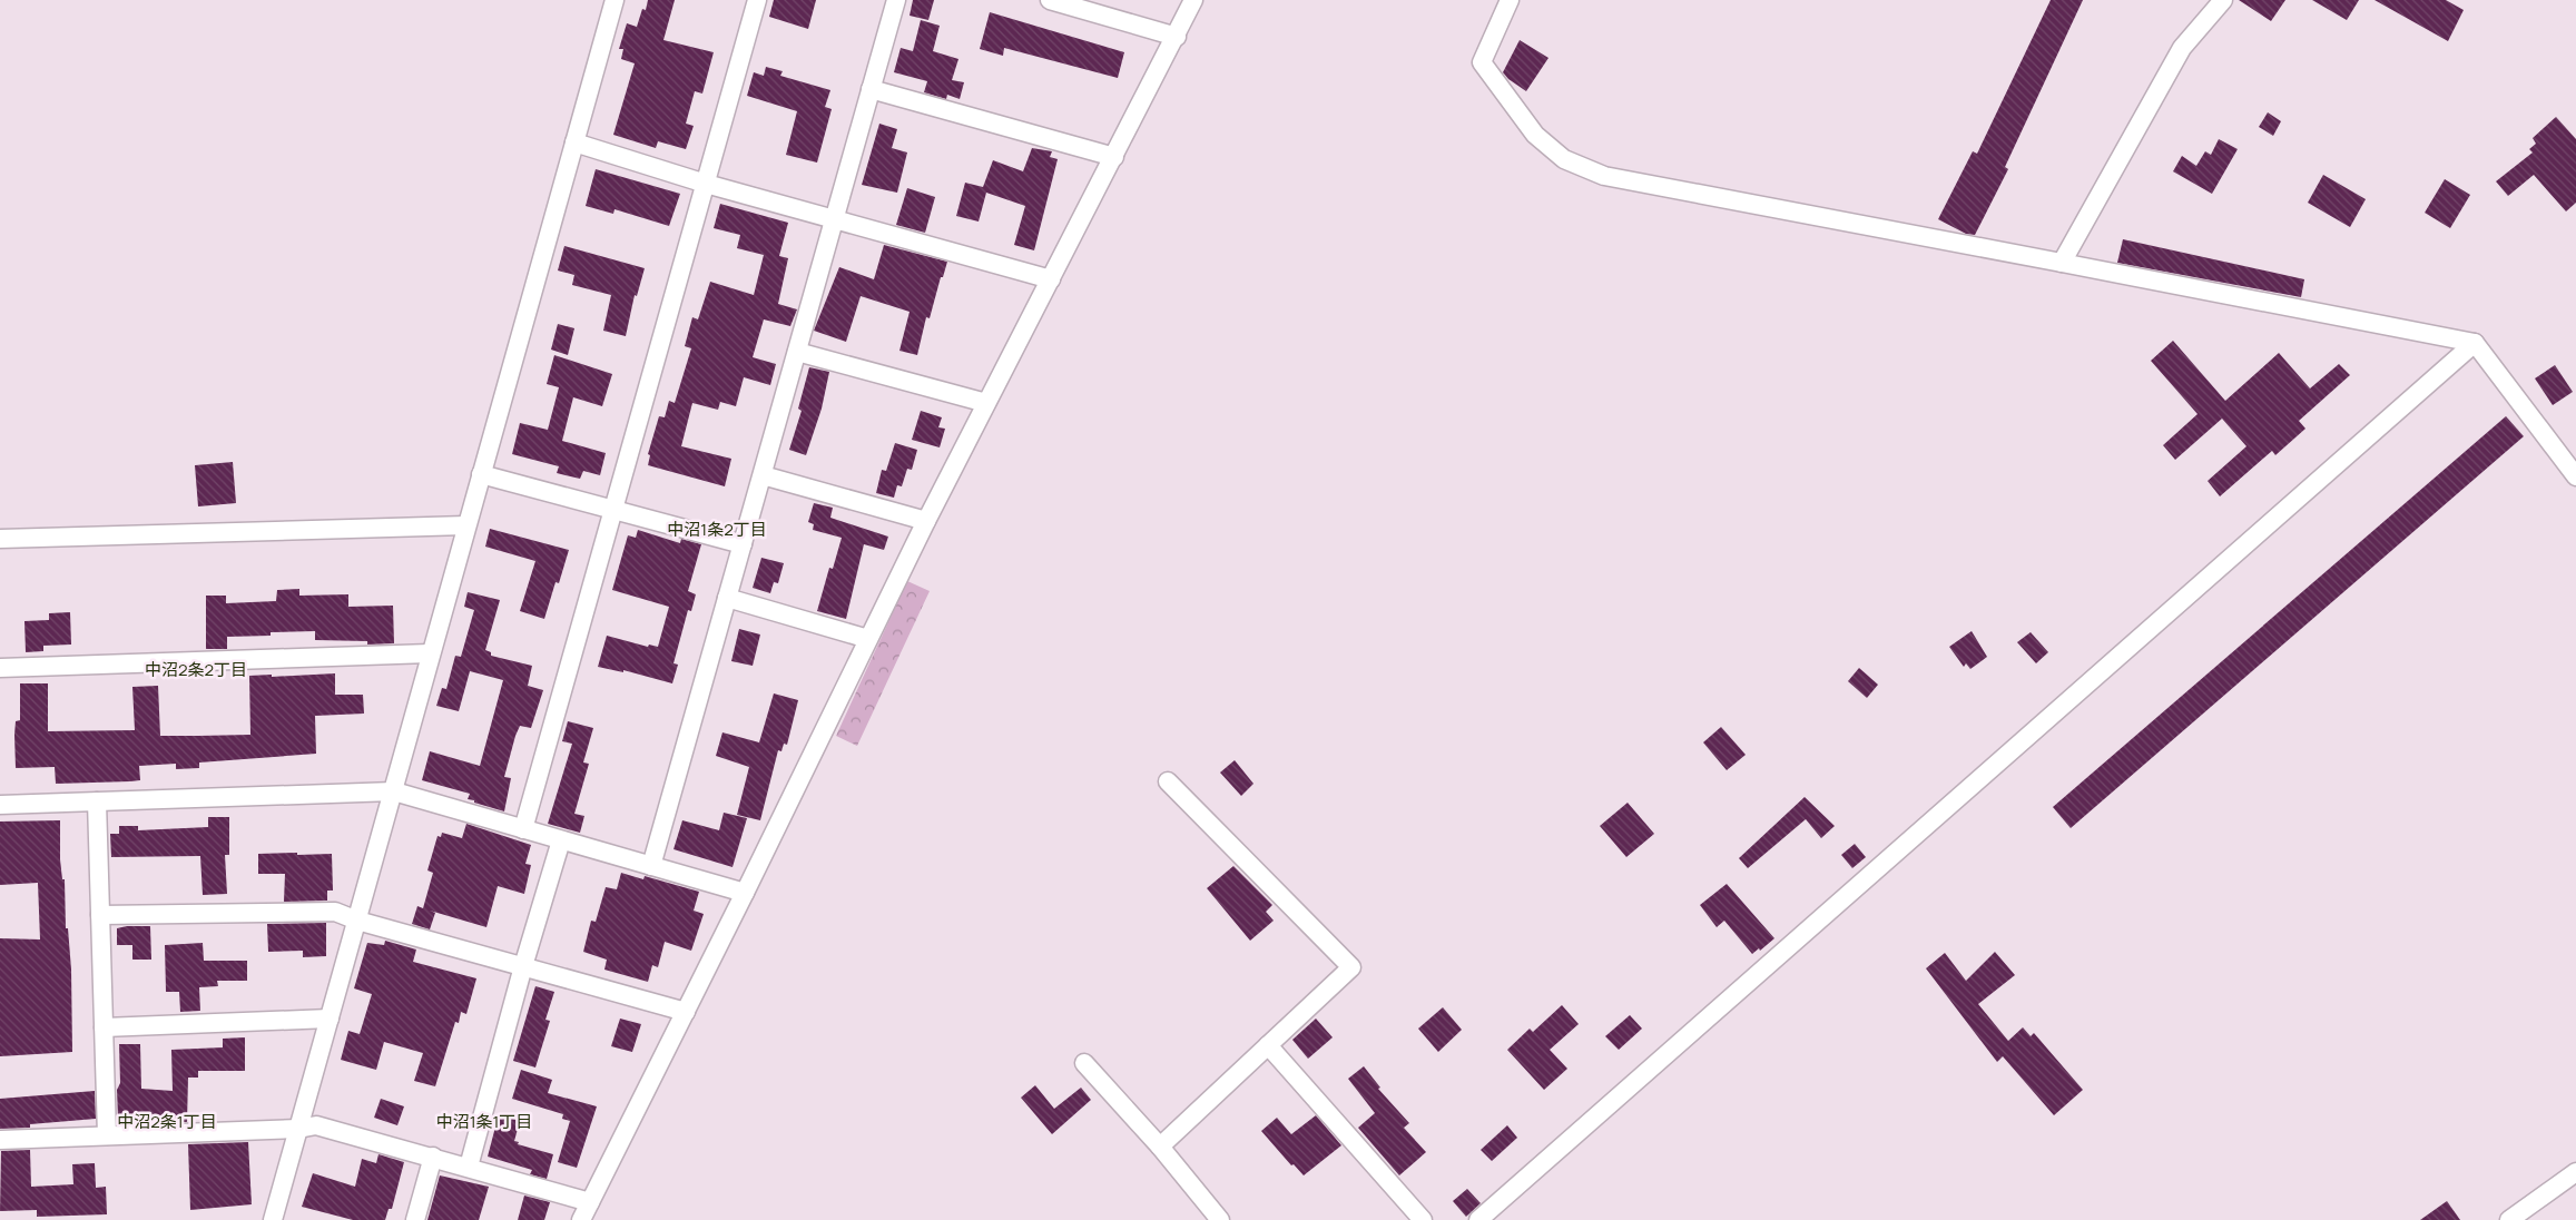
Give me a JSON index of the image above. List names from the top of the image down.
{
  "districts": [
    "中沼1条2丁目",
    "中沼2条2丁目",
    "中沼2条1丁目",
    "中沼1条1丁目"
  ]
}
